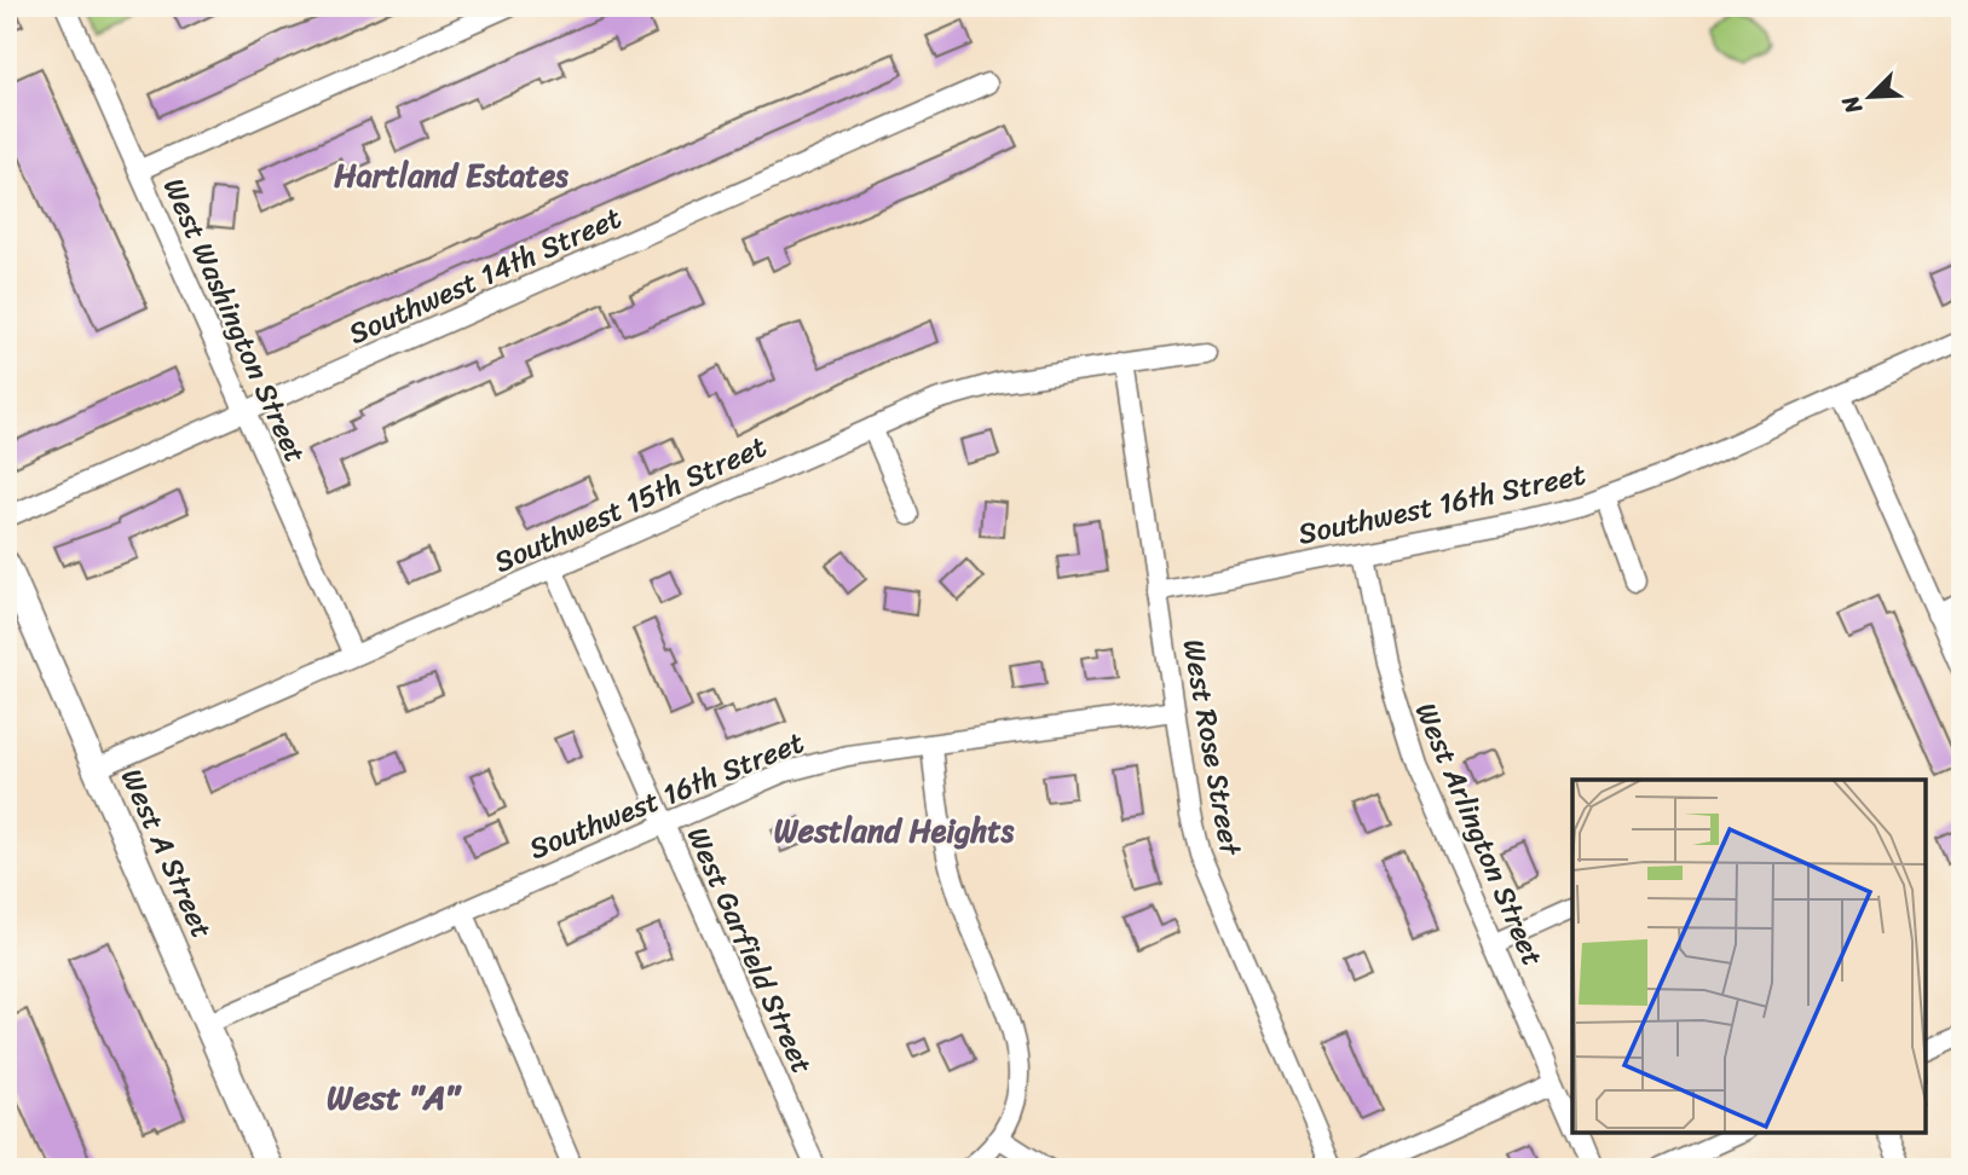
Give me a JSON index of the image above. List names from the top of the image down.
{
  "streets": {
    "main road": ["West A Street"],
    "street": [
      "Southwest 14th Street",
      "West Washington Street",
      "Southwest 15th Street",
      "Southwest 16th Street",
      "West Rose Street",
      "West Arlington Street",
      "West Garfield Street"
    ]
  },
  "crossings": [
    ["Southwest 14th Street", "West Washington Street"],
    ["West Washington Street", "Southwest 15th Street"],
    ["Southwest 15th Street", "West Rose Street"],
    ["Southwest 15th Street", "West A Street"],
    ["Southwest 15th Street", "West Garfield Street"],
    ["Southwest 16th Street", "West Rose Street"],
    ["Southwest 16th Street", "West Arlington Street"],
    ["Southwest 16th Street", "West A Street"],
    ["Southwest 16th Street", "West Garfield Street"]
  ],
  "districts": ["Hartland Estates", "Westland Heights", "West \"A\""],
  "north": "bottom left"
}
